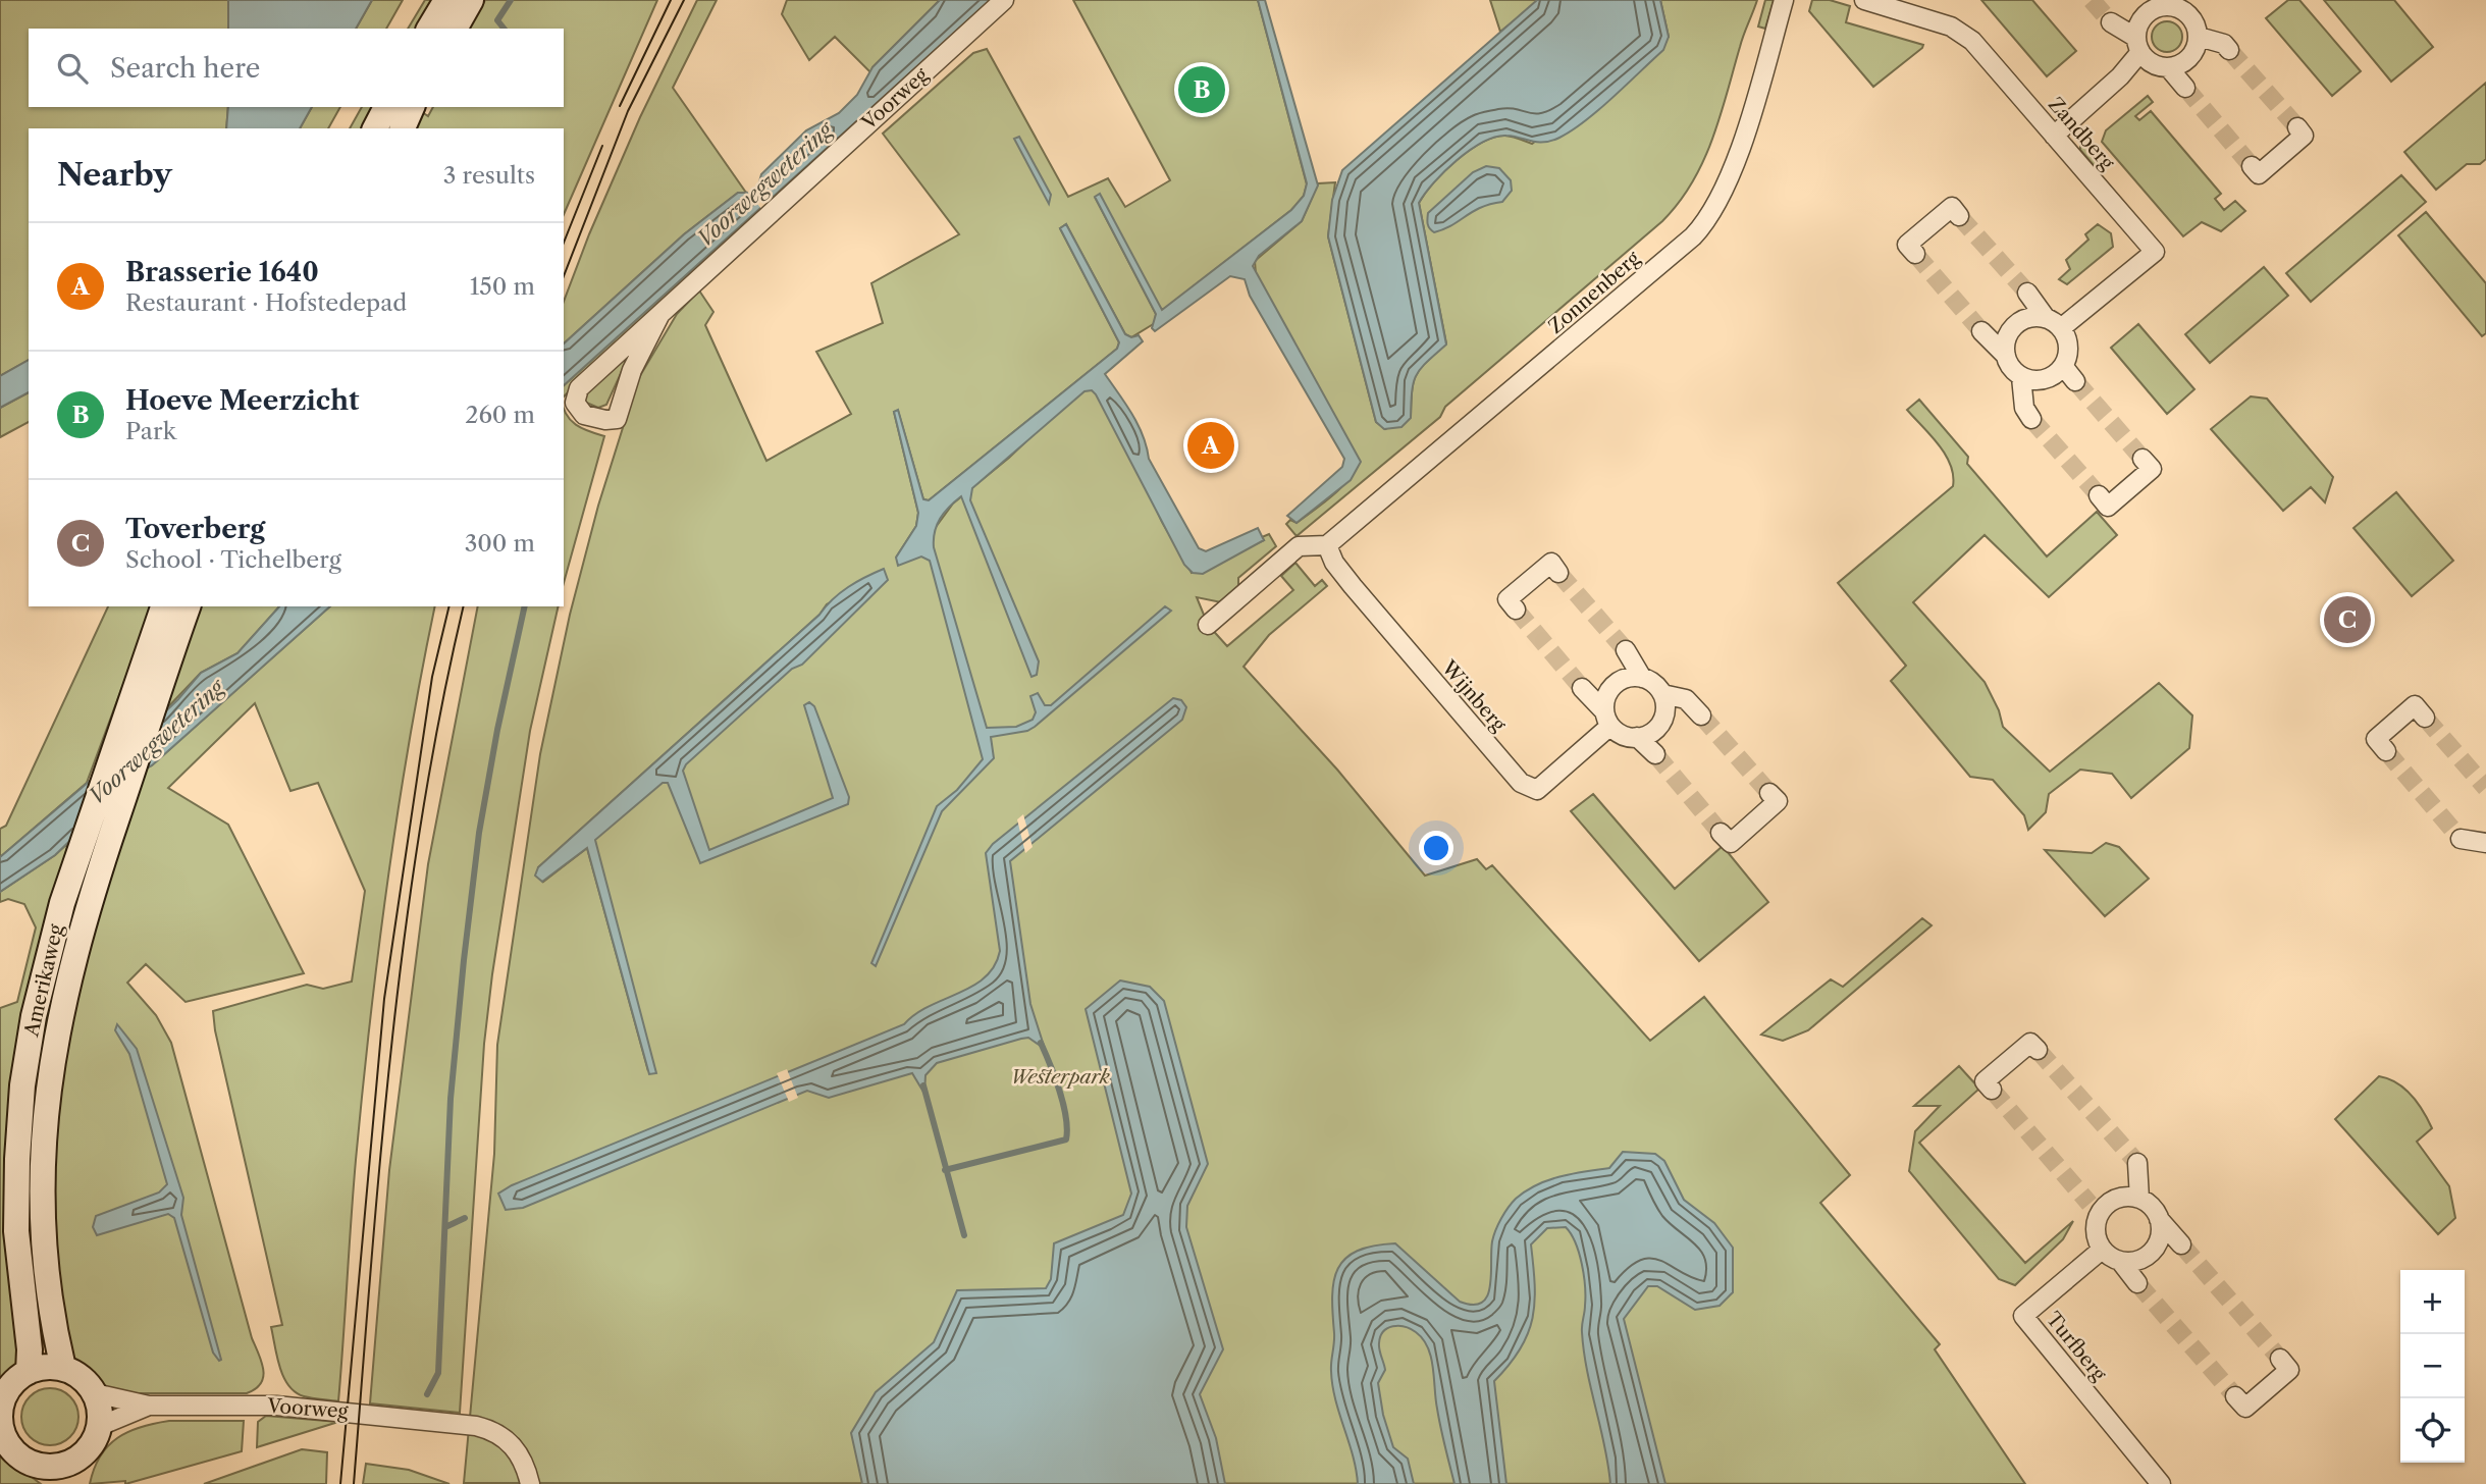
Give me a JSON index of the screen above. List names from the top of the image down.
{
  "streets": {
    "main road": ["Amerikaweg"],
    "street": [
      "Voorweg",
      "Zandberg",
      "Zonnenberg",
      "Wijnberg",
      "Turfberg"
    ]
  },
  "crossings": [
    ["Voorweg", "Amerikaweg"],
    ["Zonnenberg", "Wijnberg"]
  ],
  "water": ["Voorwegwetering"],
  "parks": ["Westerpark"],
  "page": {
    "search": "Search here",
    "pins": ["B", "A", "C"],
    "heading": ["Nearby", "3 results"],
    "list": [
      {
        "mark": "A",
        "name": "Brasserie 1640",
        "note": "Restaurant · Hofstedepad",
        "value": "150 m"
      },
      {
        "mark": "B",
        "name": "Hoeve Meerzicht",
        "note": "Park",
        "value": "260 m"
      },
      {
        "mark": "C",
        "name": "Toverberg",
        "note": "School · Tichelberg",
        "value": "300 m"
      }
    ],
    "map_buttons": ["+", "−"]
  }
}
